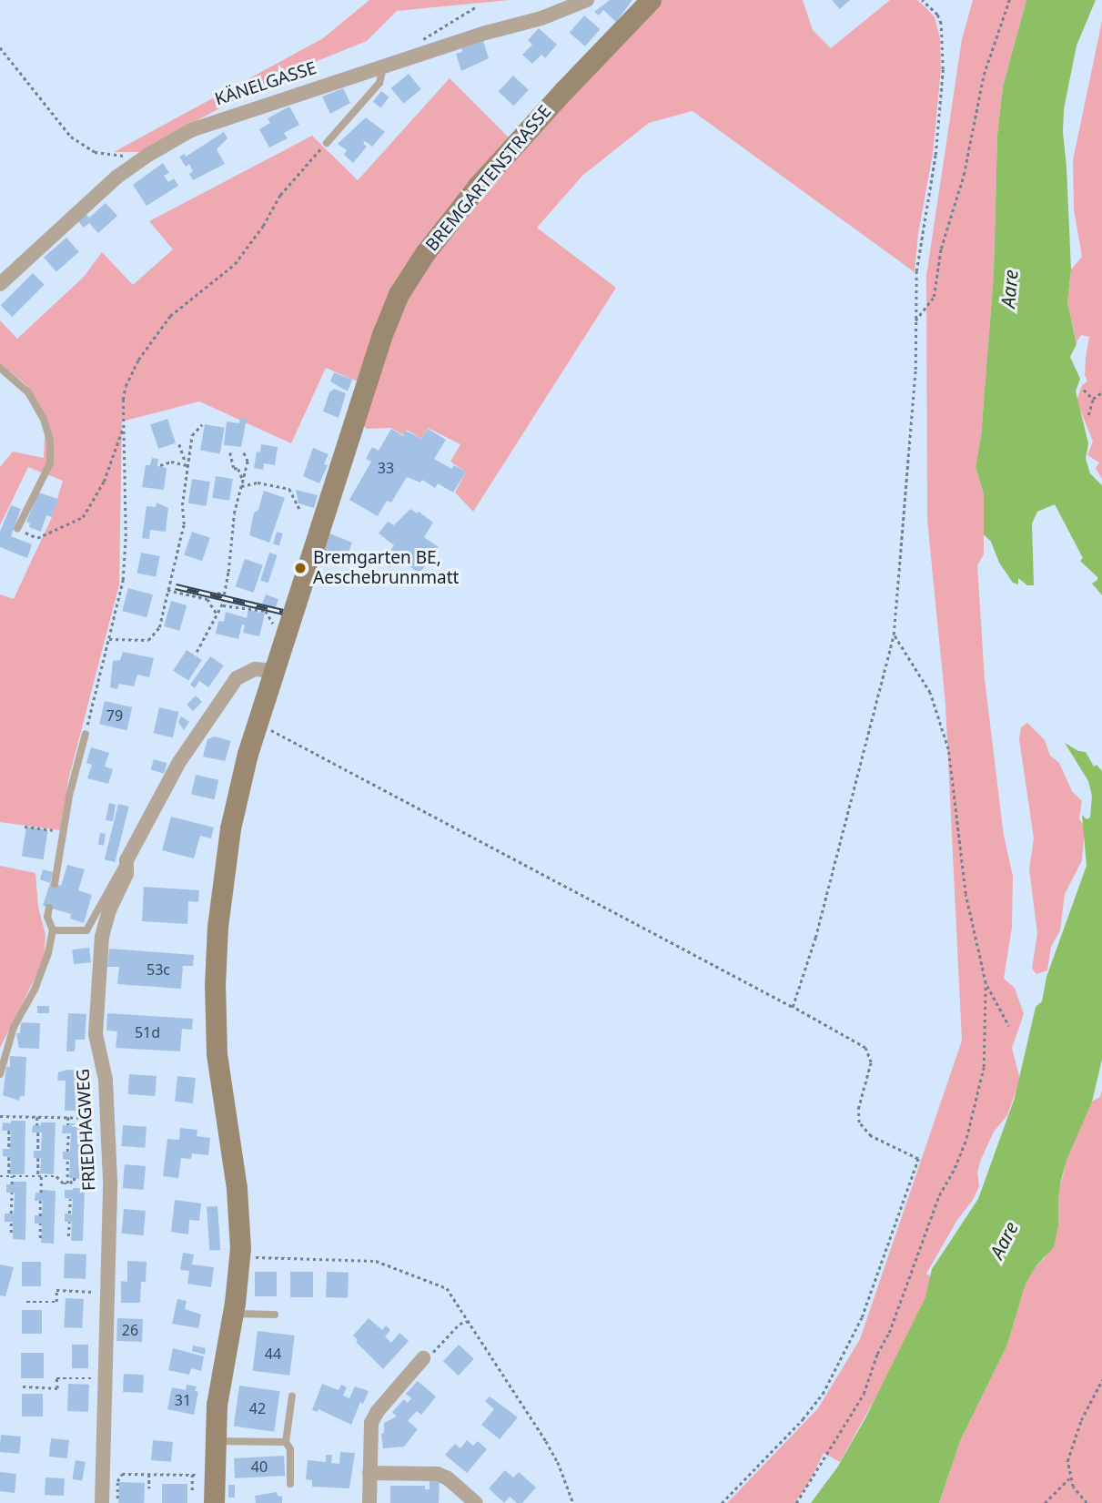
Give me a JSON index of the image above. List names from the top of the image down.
{
  "streets": {
    "street": ["KÄNELGASSE", "BREMGARTENSTRASSE", "FRIEDHAGWEG"]
  },
  "crossings": [
    ["BREMGARTENSTRASSE", "FRIEDHAGWEG"]
  ],
  "water": ["Aare"],
  "places": ["Bremgarten BE, Aeschebrunnmatt"],
  "house_numbers": [
    "33",
    "79",
    "53c",
    "51d",
    "26",
    "44",
    "31",
    "42",
    "40"
  ]
}
